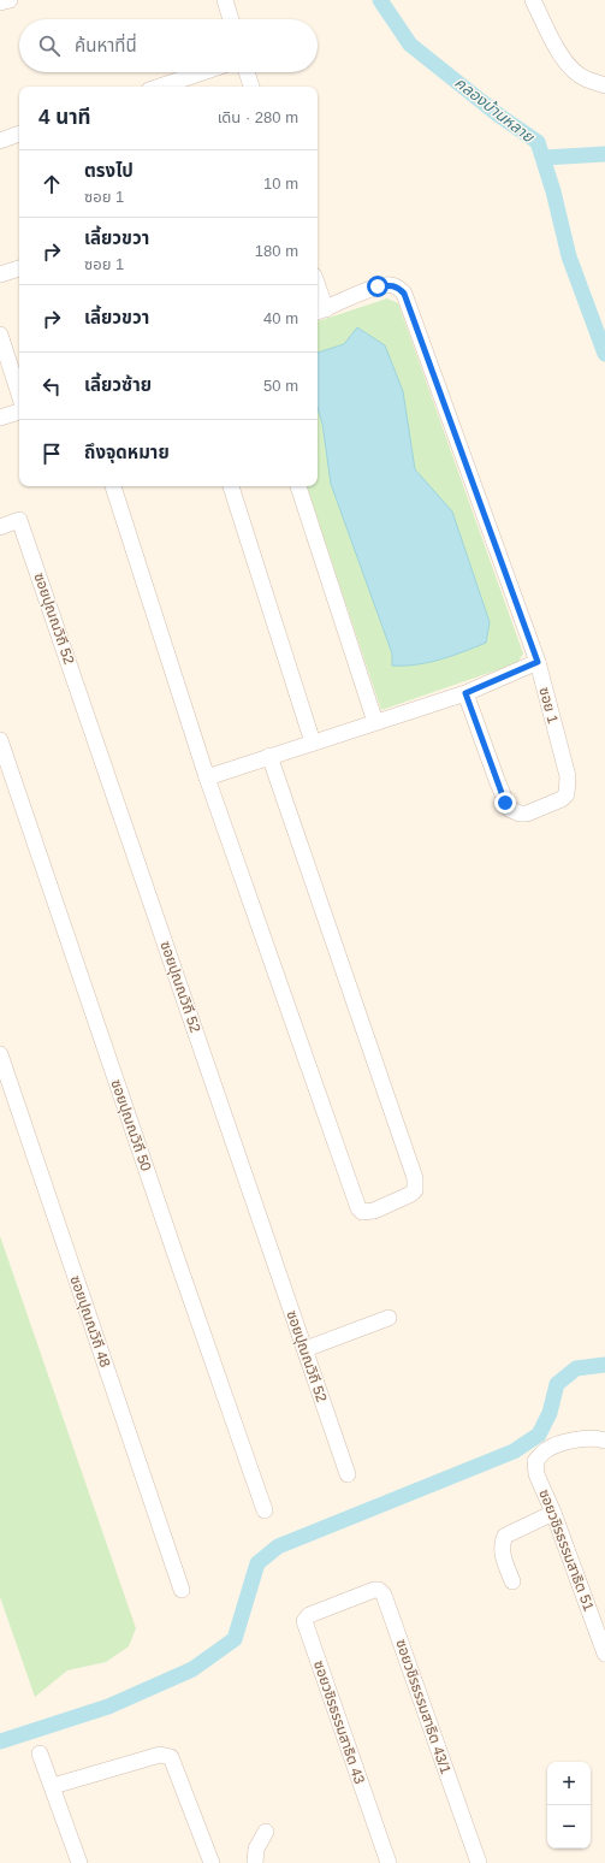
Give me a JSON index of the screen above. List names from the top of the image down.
{
  "streets": {
    "street": [
      "ซอยปุณณวิถี 52",
      "ซอย 1",
      "ซอยปุณณวิถี 50",
      "ซอยปุณณวิถี 48",
      "ซอยวชิรธรรมสาธิต 51",
      "ซอยวชิรธรรมสาธิต 43/1",
      "ซอยวชิรธรรมสาธิต 43"
    ]
  },
  "crossings": [
    ["ซอยวชิรธรรมสาธิต 43/1", "ซอยวชิรธรรมสาธิต 43"]
  ],
  "water": ["คลองบ้านหลาย"],
  "page": {
    "search": "ค้นหาที่นี่",
    "heading": ["4 นาที", "เดิน · 280 m"],
    "list": [
      ["ตรงไป", "ซอย 1", "10 m"],
      ["เลี้ยวขวา", "ซอย 1", "180 m"],
      ["เลี้ยวขวา", "40 m"],
      ["เลี้ยวซ้าย", "50 m"],
      "ถึงจุดหมาย"
    ],
    "map_buttons": ["+", "−"]
  }
}
